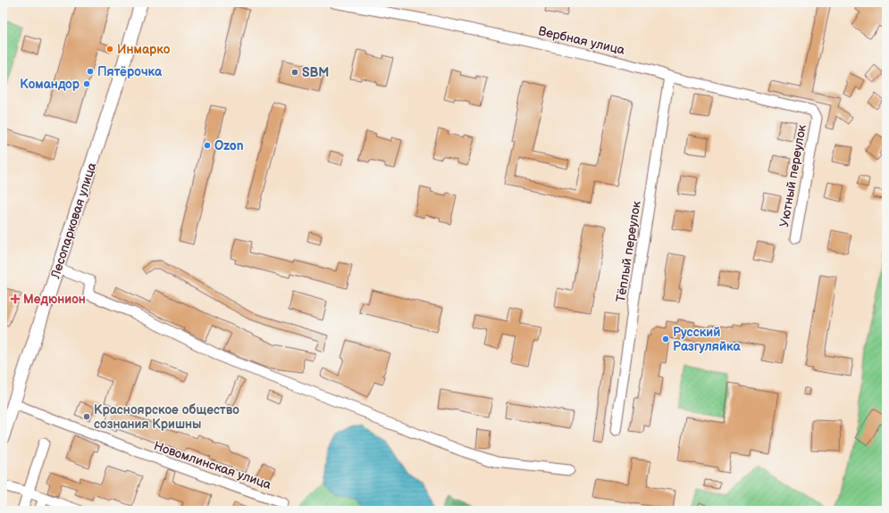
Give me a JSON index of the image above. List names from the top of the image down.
{
  "streets": {
    "main road": ["Лесопарковая улица"],
    "street": [
      "Вербная улица",
      "Уютный переулок",
      "Тёплый переулок",
      "Новомлинская улица"
    ]
  },
  "crossings": [
    ["Вербная улица", "Уютный переулок"],
    ["Вербная улица", "Тёплый переулок"],
    ["Лесопарковая улица", "Новомлинская улица"]
  ],
  "places": {
    "other": [
      "Инмарко",
      "Пятёрочка",
      "SBM",
      "Командор",
      "Ozon",
      "Русский Разгуляйка",
      "Красноярское общество сознания Кришны"
    ],
    "health": ["Медюнион"]
  }
}
